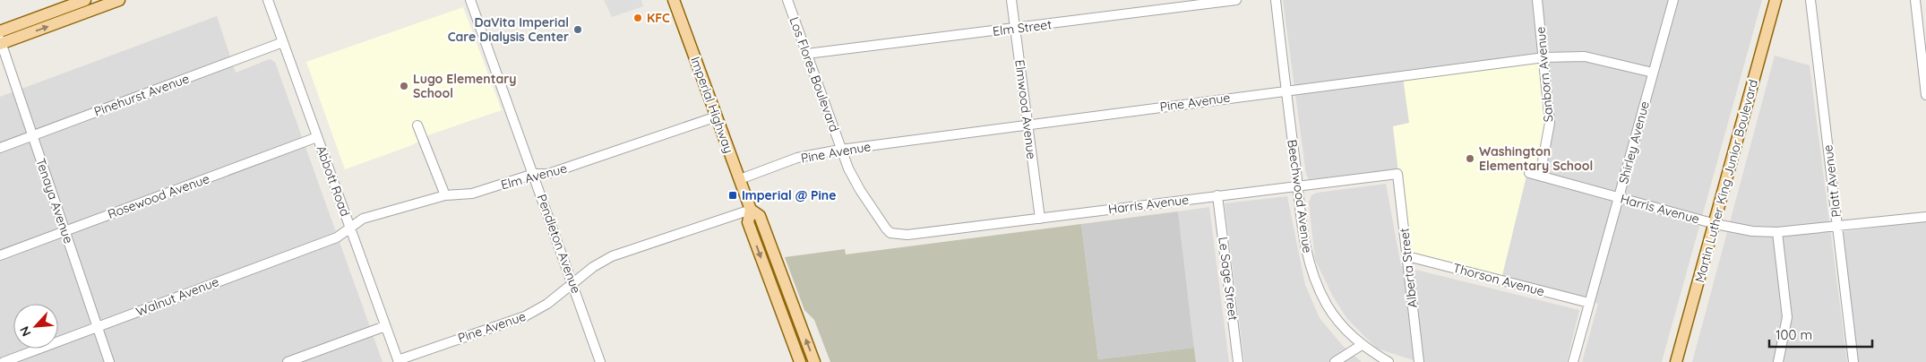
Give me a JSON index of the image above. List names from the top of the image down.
{
  "streets": {
    "main road": ["Imperial Highway", "Martin Luther King Junior Boulevard"],
    "street": [
      "Elm Street",
      "Los Flores Boulevard",
      "Sanborn Avenue",
      "Pinehurst Avenue",
      "Pine Avenue",
      "Elmwood Avenue",
      "Shirley Avenue",
      "Elm Avenue",
      "Abbott Road",
      "Platt Avenue",
      "Rosewood Avenue",
      "Beechwood Avenue",
      "Tenaya Avenue",
      "Harris Avenue",
      "Pendleton Avenue",
      "Alberta Street",
      "Le Sage Street",
      "Thorson Avenue",
      "Walnut Avenue"
    ]
  },
  "crossings": [
    ["Elm Street", "Los Flores Boulevard"],
    ["Elm Street", "Elmwood Avenue"],
    ["Los Flores Boulevard", "Pine Avenue"],
    ["Los Flores Boulevard", "Harris Avenue"],
    ["Sanborn Avenue", "Pine Avenue"],
    ["Sanborn Avenue", "Harris Avenue"],
    ["Pinehurst Avenue", "Abbott Road"],
    ["Pinehurst Avenue", "Tenaya Avenue"],
    ["Pine Avenue", "Imperial Highway"],
    ["Pine Avenue", "Elmwood Avenue"],
    ["Pine Avenue", "Shirley Avenue"],
    ["Pine Avenue", "Abbott Road"],
    ["Pine Avenue", "Beechwood Avenue"],
    ["Pine Avenue", "Pendleton Avenue"],
    ["Imperial Highway", "Elm Avenue"],
    ["Elmwood Avenue", "Harris Avenue"],
    ["Shirley Avenue", "Harris Avenue"],
    ["Shirley Avenue", "Thorson Avenue"],
    ["Elm Avenue", "Abbott Road"],
    ["Elm Avenue", "Pendleton Avenue"],
    ["Elm Avenue", "Walnut Avenue"],
    ["Abbott Road", "Rosewood Avenue"],
    ["Abbott Road", "Walnut Avenue"],
    ["Martin Luther King Junior Boulevard", "Harris Avenue"],
    ["Platt Avenue", "Harris Avenue"],
    ["Rosewood Avenue", "Tenaya Avenue"],
    ["Beechwood Avenue", "Harris Avenue"],
    ["Tenaya Avenue", "Walnut Avenue"],
    ["Harris Avenue", "Alberta Street"],
    ["Harris Avenue", "Le Sage Street"],
    ["Alberta Street", "Thorson Avenue"]
  ],
  "places": {
    "other": [
      "KFC",
      "DaVita Imperial Care Dialysis Center",
      "Lugo Elementary School",
      "Washington Elementary School"
    ],
    "transit": ["Imperial @ Pine"]
  },
  "scale_bar": "100 m",
  "north": "bottom left"
}
